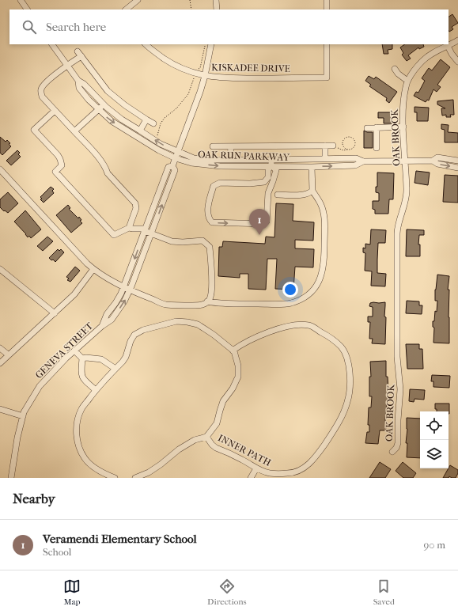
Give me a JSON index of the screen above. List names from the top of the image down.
{
  "streets": {
    "street": [
      "KISKADEE DRIVE",
      "OAK BROOK",
      "OAK RUN PARKWAY",
      "GENEVA STREET",
      "INNER PATH"
    ]
  },
  "crossings": [
    ["KISKADEE DRIVE", "GENEVA STREET"],
    ["OAK BROOK", "OAK RUN PARKWAY"],
    ["OAK RUN PARKWAY", "GENEVA STREET"]
  ],
  "page": {
    "search": "Search here",
    "pins": "1",
    "heading": "Nearby",
    "list": [
      {
        "mark": "1",
        "name": "Veramendi Elementary School",
        "note": "School",
        "value": "90 m"
      }
    ],
    "nav": ["Map", "Directions", "Saved"]
  }
}
